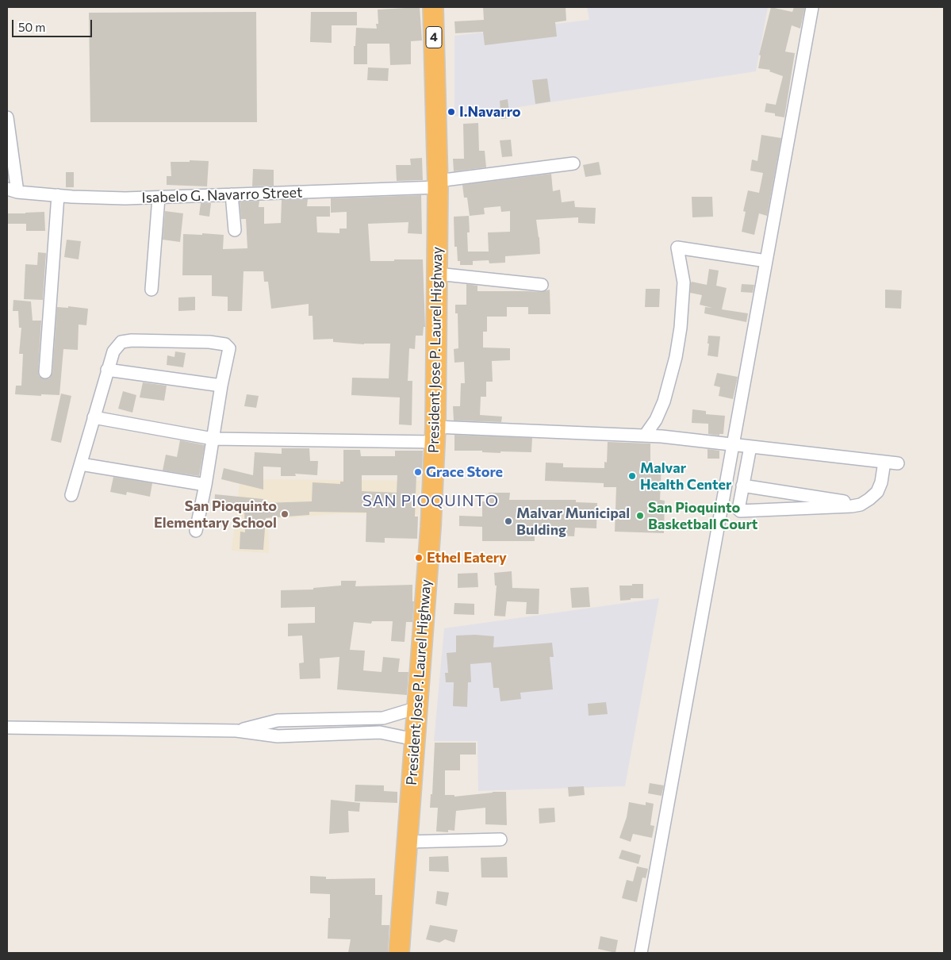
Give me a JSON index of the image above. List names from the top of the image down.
{
  "streets": {
    "highway": ["4", "President Jose P. Laurel Highway"],
    "street": ["Isabelo G. Navarro Street"]
  },
  "crossings": [
    ["Isabelo G. Navarro Street", "President Jose P. Laurel Highway"]
  ],
  "districts": ["SAN PIOQUINTO"],
  "places": [
    "I.Navarro",
    "Grace Store",
    "Malvar Health Center",
    "San Pioquinto Elementary School",
    "San Pioquinto Basketball Court",
    "Malvar Municipal Bulding",
    "Ethel Eatery"
  ],
  "scale_bar": "50 m"
}
